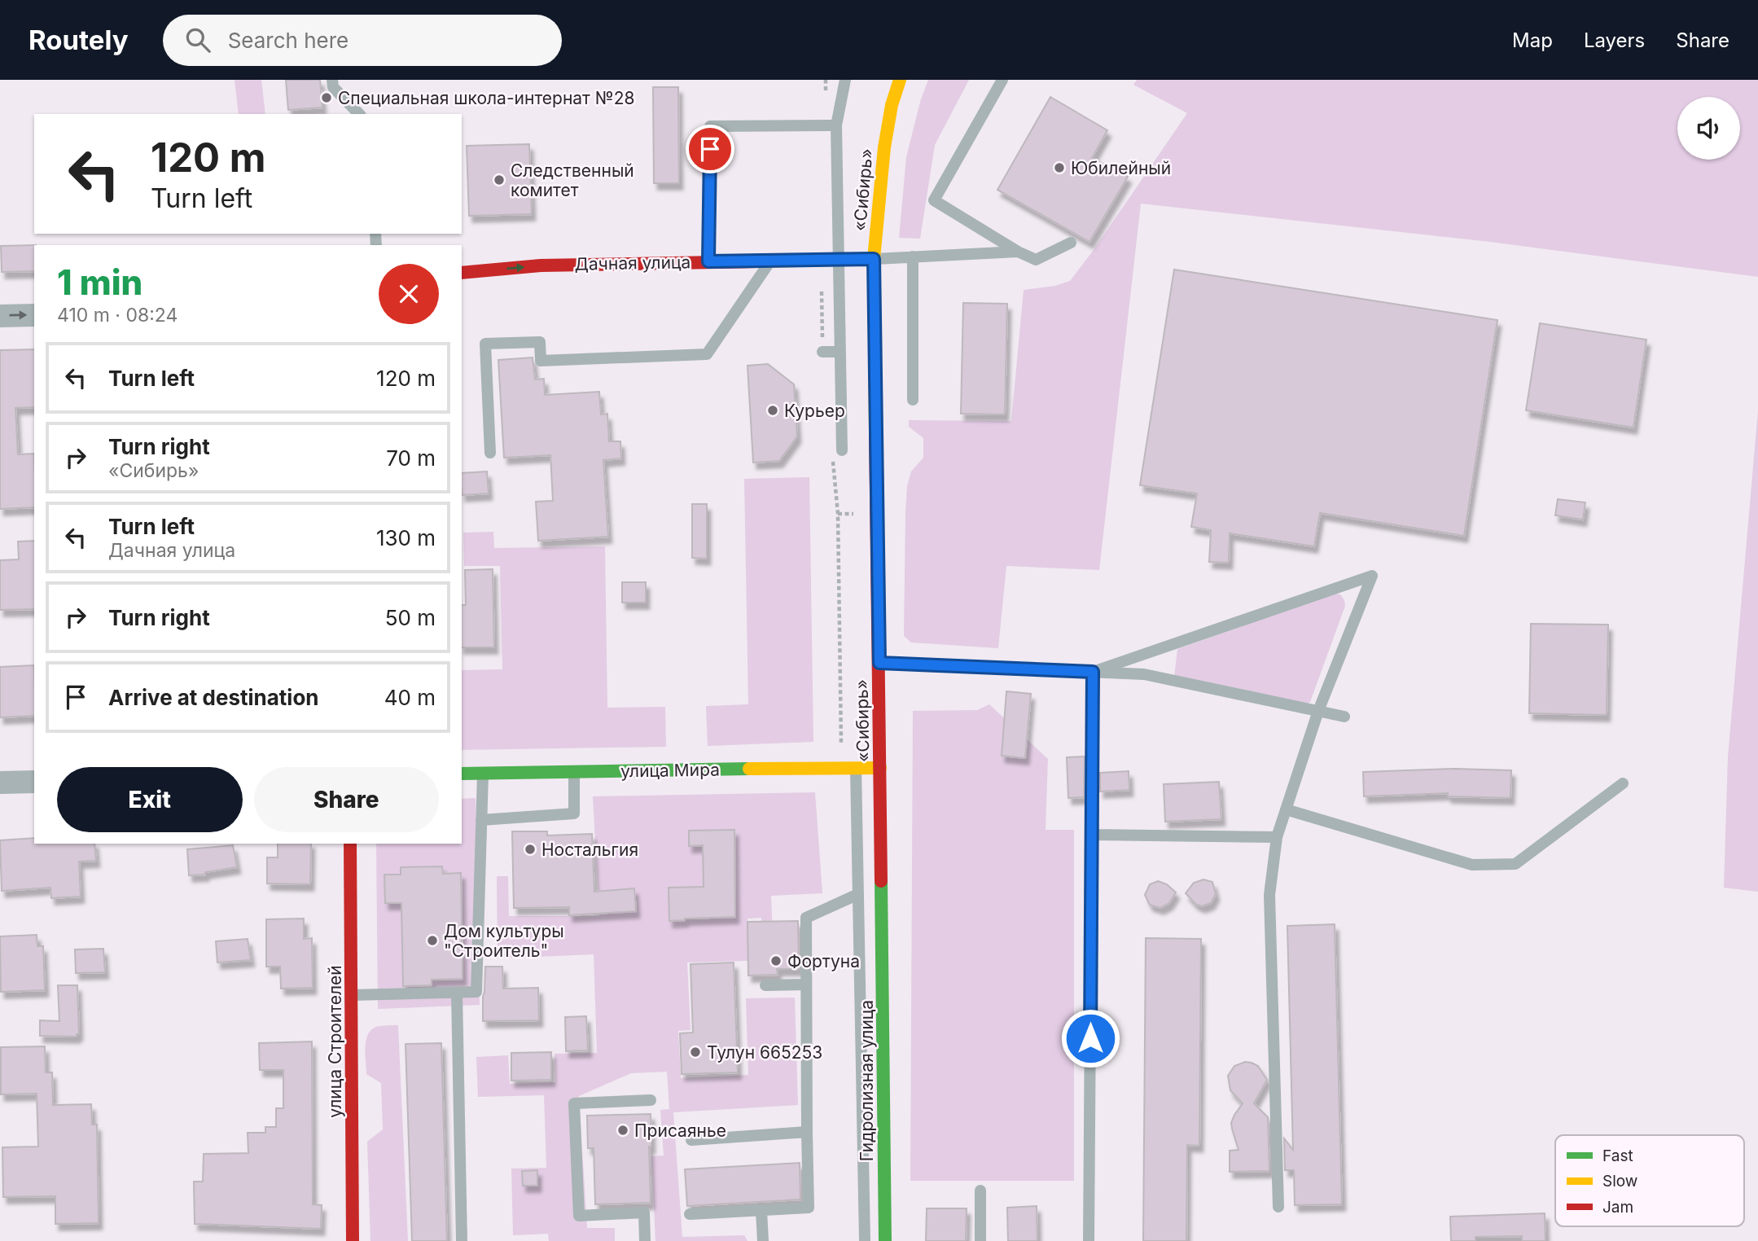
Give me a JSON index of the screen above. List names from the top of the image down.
{
  "streets": {
    "main road": [
      "«Сибирь»",
      "Дачная улица",
      "улица Мира",
      "улица Строителей",
      "Гидролизная улица"
    ]
  },
  "crossings": [
    ["«Сибирь»", "Дачная улица"],
    ["«Сибирь»", "улица Мира"],
    ["«Сибирь»", "Гидролизная улица"]
  ],
  "one_way": ["Дачная улица"],
  "places": [
    "Специальная школа-интернат №28",
    "Юбилейный",
    "Следственный комитет",
    "Курьер",
    "Ностальгия",
    "Дом культуры \"Строитель\"",
    "Фортуна",
    "Тулун 665253",
    "Присаянье"
  ],
  "legend": ["Fast", "Slow", "Jam"],
  "page": {
    "header": "Routely",
    "search": "Search here",
    "nav": ["Map", "Layers", "Share"],
    "turn": ["120 m", "Turn left"],
    "heading": ["1 min", "410 m · 08:24"],
    "list": [
      {
        "name": "Turn left",
        "value": "120 m"
      },
      {
        "name": "Turn right",
        "note": "«Сибирь»",
        "value": "70 m"
      },
      {
        "name": "Turn left",
        "note": "Дачная улица",
        "value": "130 m"
      },
      {
        "name": "Turn right",
        "value": "50 m"
      },
      {
        "name": "Arrive at destination",
        "value": "40 m"
      }
    ],
    "buttons": ["Exit", "Share"]
  }
}
